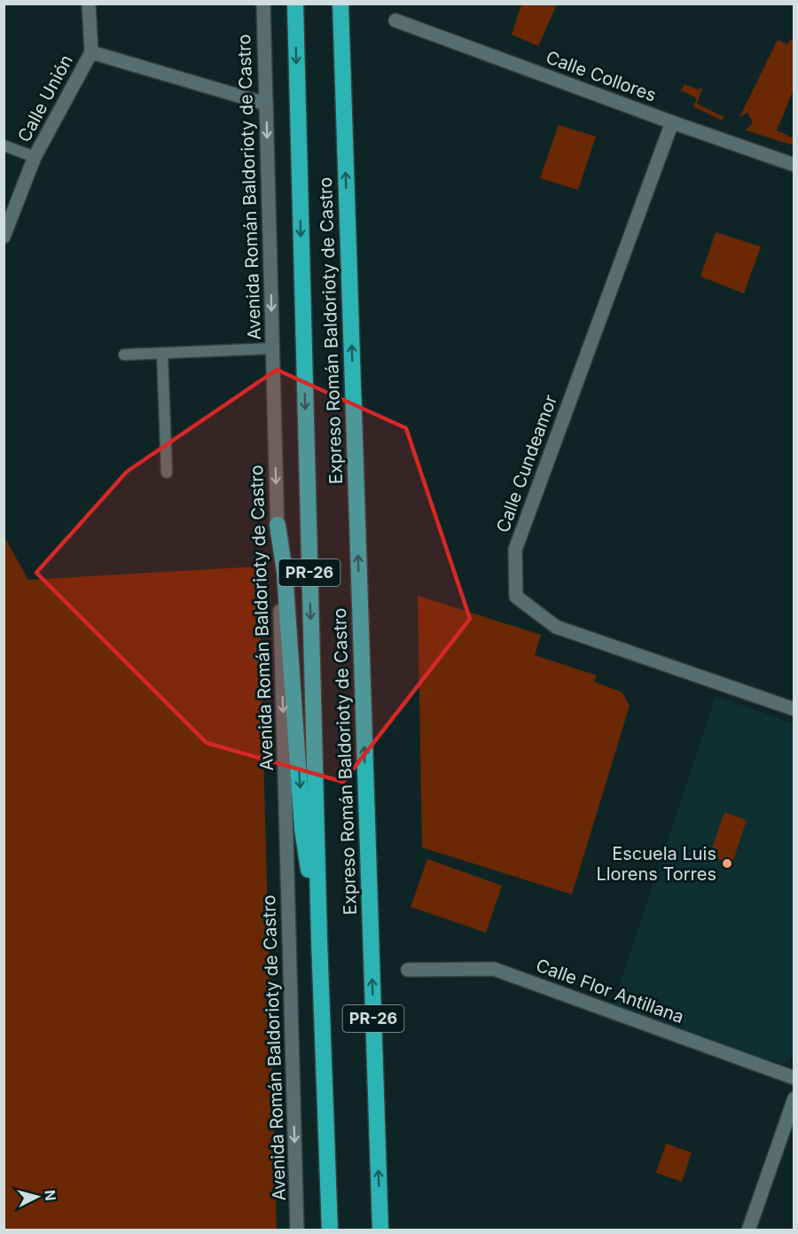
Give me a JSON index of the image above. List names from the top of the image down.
{
  "streets": {
    "highway": ["Expreso Román Baldorioty de Castro", "PR-26"],
    "street": [
      "Calle Collores",
      "Calle Unión",
      "Avenida Román Baldorioty de Castro",
      "Calle Cundeamor",
      "Calle Flor Antillana"
    ]
  },
  "crossings": [
    ["Calle Collores", "Calle Cundeamor"]
  ],
  "one_way": ["Avenida Román Baldorioty de Castro"],
  "places": ["Escuela Luis Llorens Torres"],
  "north": "right"
}
